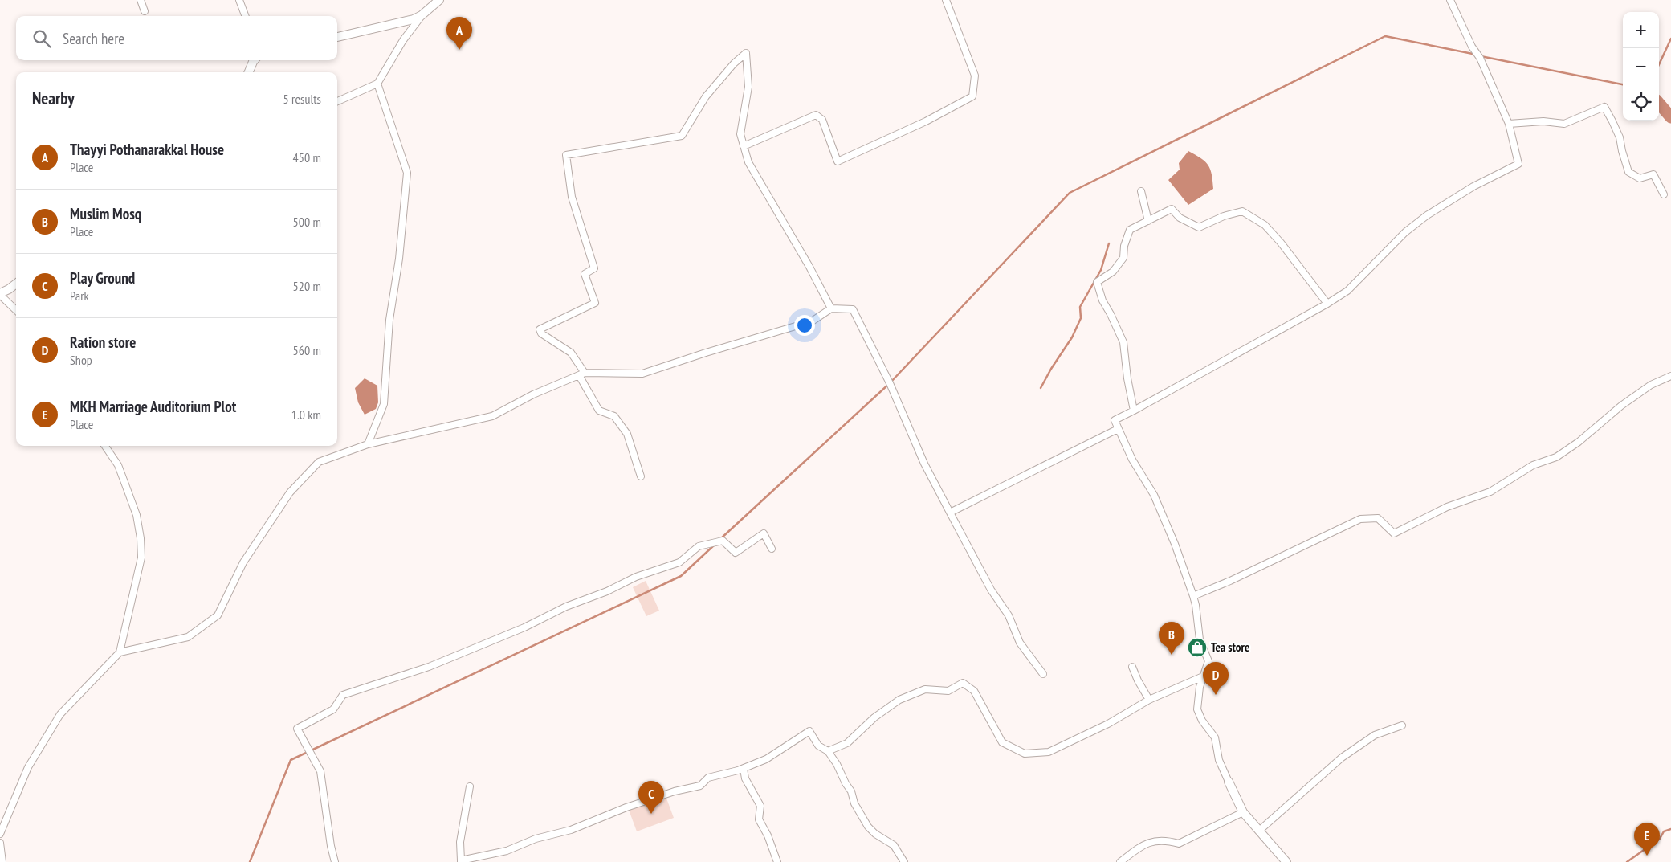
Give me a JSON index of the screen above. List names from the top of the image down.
{
  "places": {
    "shop": ["Tea store"]
  },
  "page": {
    "map_buttons": ["+", "−"],
    "search": "Search here",
    "pins": [
      "A",
      "B",
      "D",
      "C",
      "E"
    ],
    "heading": ["Nearby", "5 results"],
    "list": [
      {
        "mark": "A",
        "name": "Thayyi Pothanarakkal House",
        "note": "Place",
        "value": "450 m"
      },
      {
        "mark": "B",
        "name": "Muslim Mosq",
        "note": "Place",
        "value": "500 m"
      },
      {
        "mark": "C",
        "name": "Play Ground",
        "note": "Park",
        "value": "520 m"
      },
      {
        "mark": "D",
        "name": "Ration store",
        "note": "Shop",
        "value": "560 m"
      },
      {
        "mark": "E",
        "name": "MKH Marriage Auditorium Plot",
        "note": "Place",
        "value": "1.0 km"
      }
    ]
  }
}
